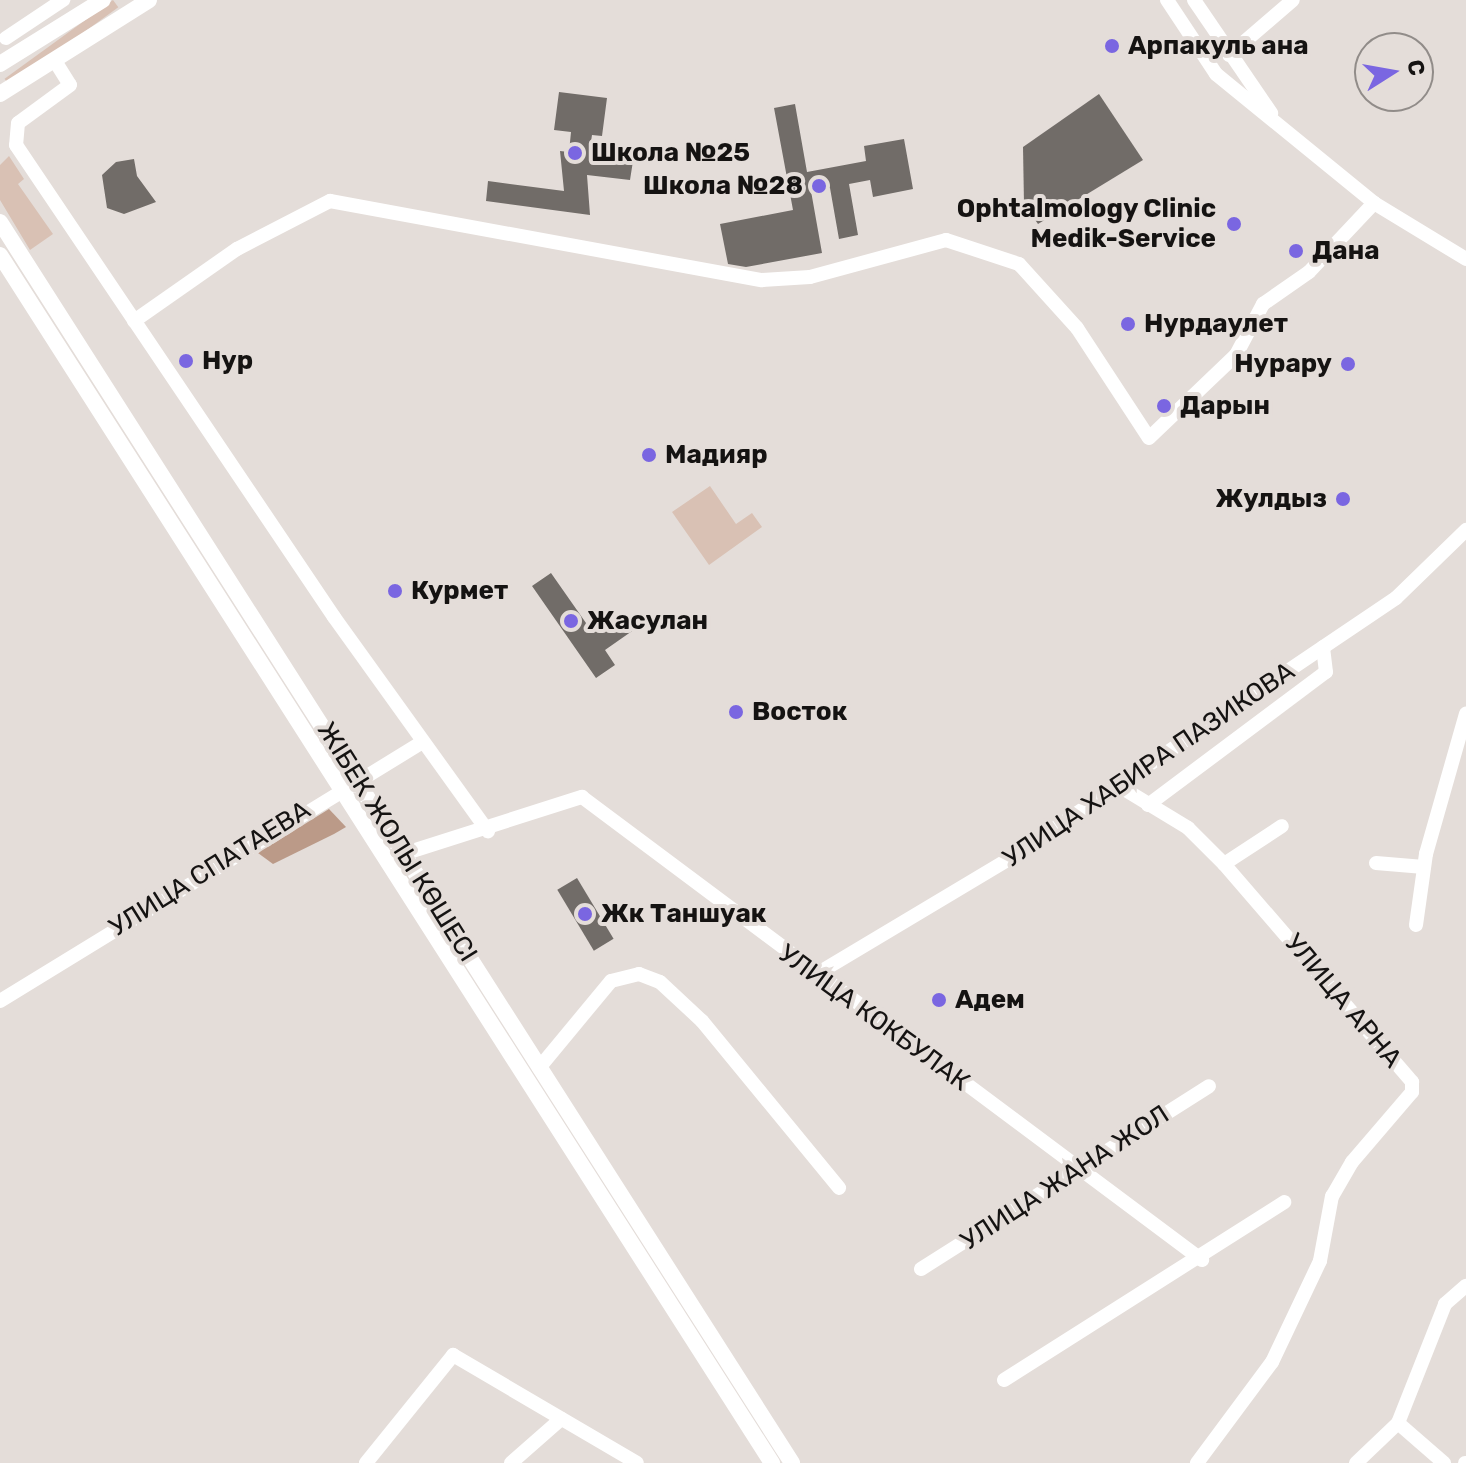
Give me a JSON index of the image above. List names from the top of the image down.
{
  "streets": {
    "main road": ["ЖІБЕК ЖОЛЫ КӨШЕСІ"],
    "street": [
      "УЛИЦА ХАБИРА ПАЗИКОВА",
      "УЛИЦА СПАТАЕВА",
      "УЛИЦА АРНА",
      "УЛИЦА КОКБУЛАК",
      "УЛИЦА ЖАНА ЖОЛ"
    ]
  },
  "crossings": [
    ["УЛИЦА ХАБИРА ПАЗИКОВА", "УЛИЦА АРНА"],
    ["УЛИЦА ХАБИРА ПАЗИКОВА", "УЛИЦА КОКБУЛАК"],
    ["ЖІБЕК ЖОЛЫ КӨШЕСІ", "УЛИЦА СПАТАЕВА"],
    ["ЖІБЕК ЖОЛЫ КӨШЕСІ", "УЛИЦА КОКБУЛАК"],
    ["УЛИЦА КОКБУЛАК", "УЛИЦА ЖАНА ЖОЛ"]
  ],
  "places": [
    "Арпакуль ана",
    "Школа №25",
    "Школа №28",
    "Ophtalmology Clinic Medik-Service",
    "Дана",
    "Нурдаулет",
    "Нур",
    "Нурару",
    "Дарын",
    "Мадияр",
    "Жулдыз",
    "Курмет",
    "Жасулан",
    "Восток",
    "Жк Таншуак",
    "Адем"
  ],
  "north": "right"
}
